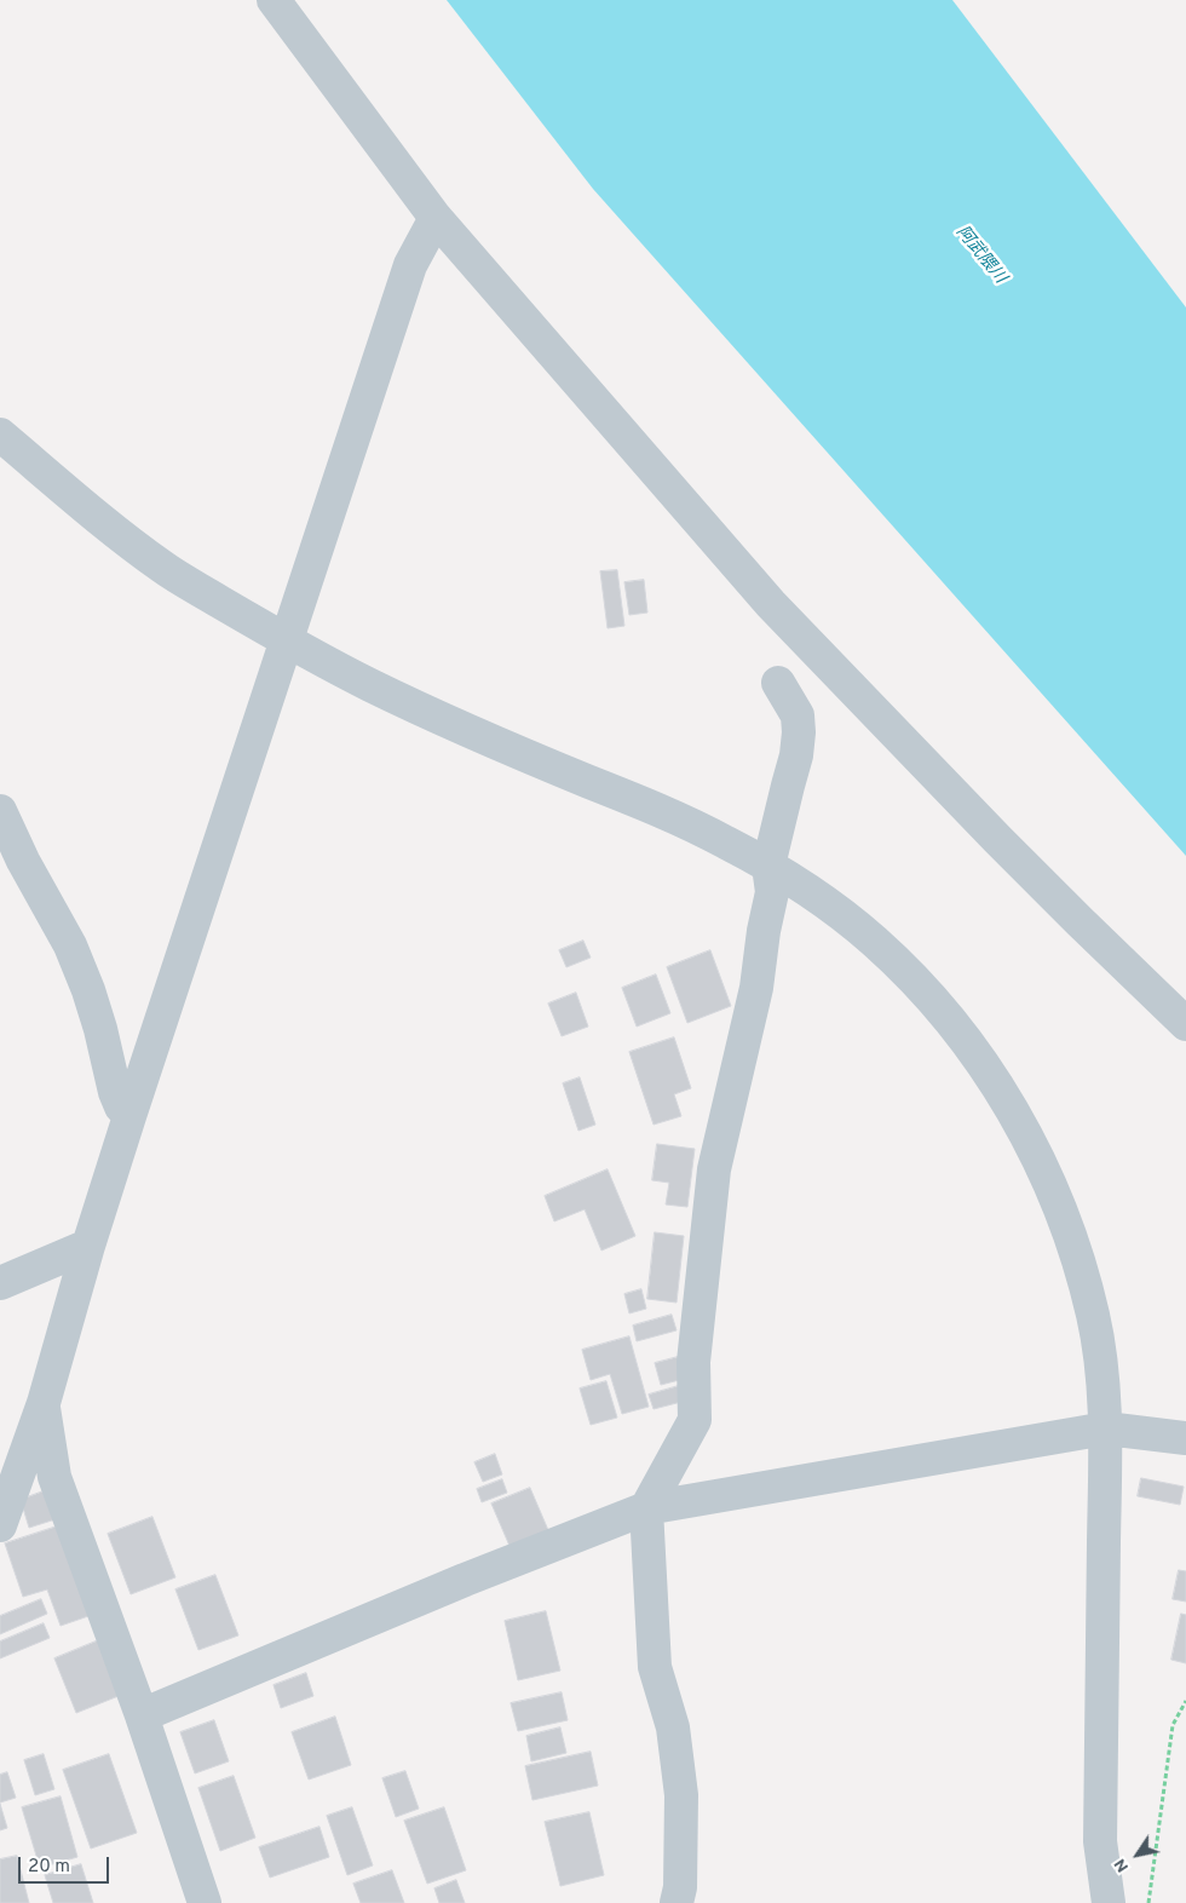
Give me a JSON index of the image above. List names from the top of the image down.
{
  "water": ["阿武隈川"],
  "scale_bar": "20 m",
  "north": "bottom left"
}
